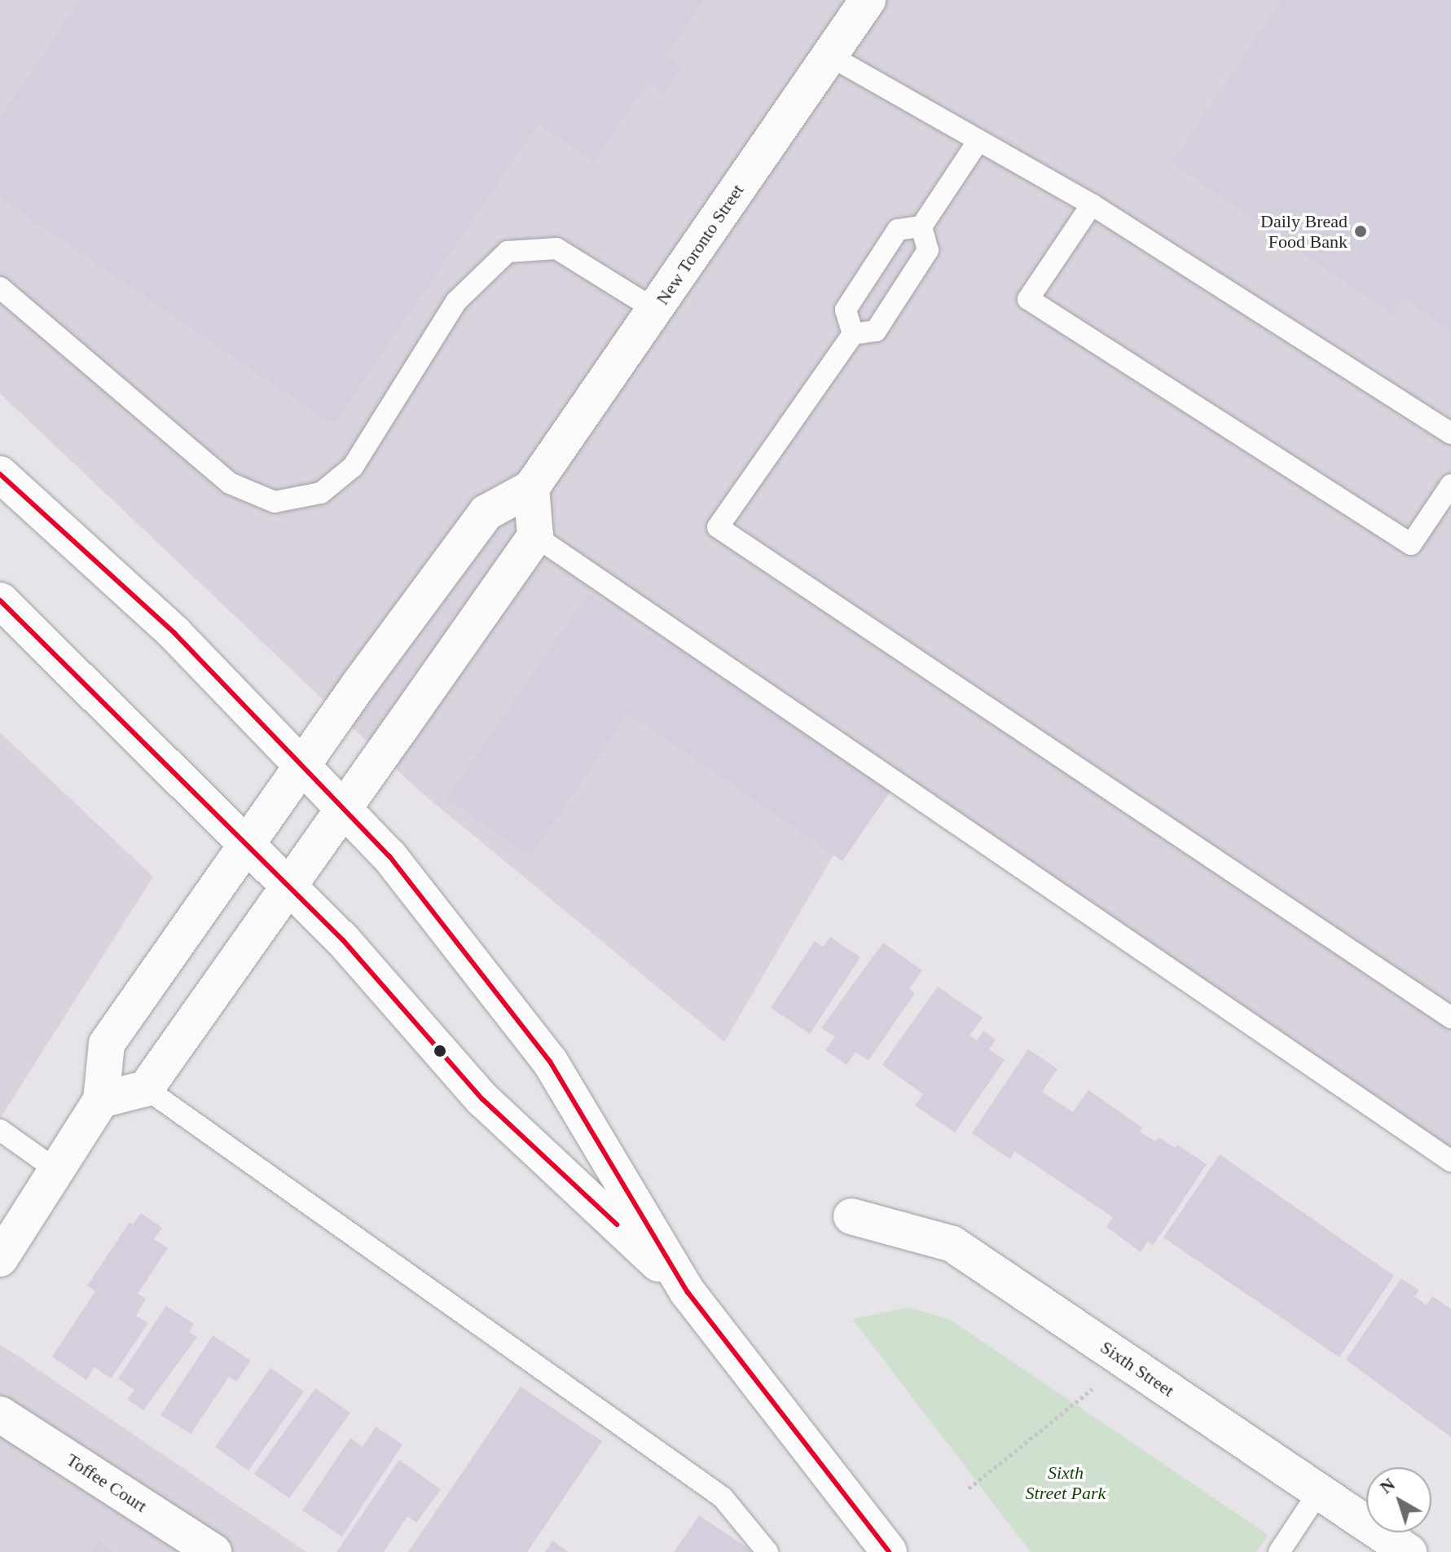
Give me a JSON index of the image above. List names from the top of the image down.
{
  "streets": {
    "street": ["New Toronto Street", "Sixth Street", "Toffee Court"]
  },
  "parks": ["Sixth Street Park"],
  "places": ["Daily Bread Food Bank"],
  "north": "top left"
}
